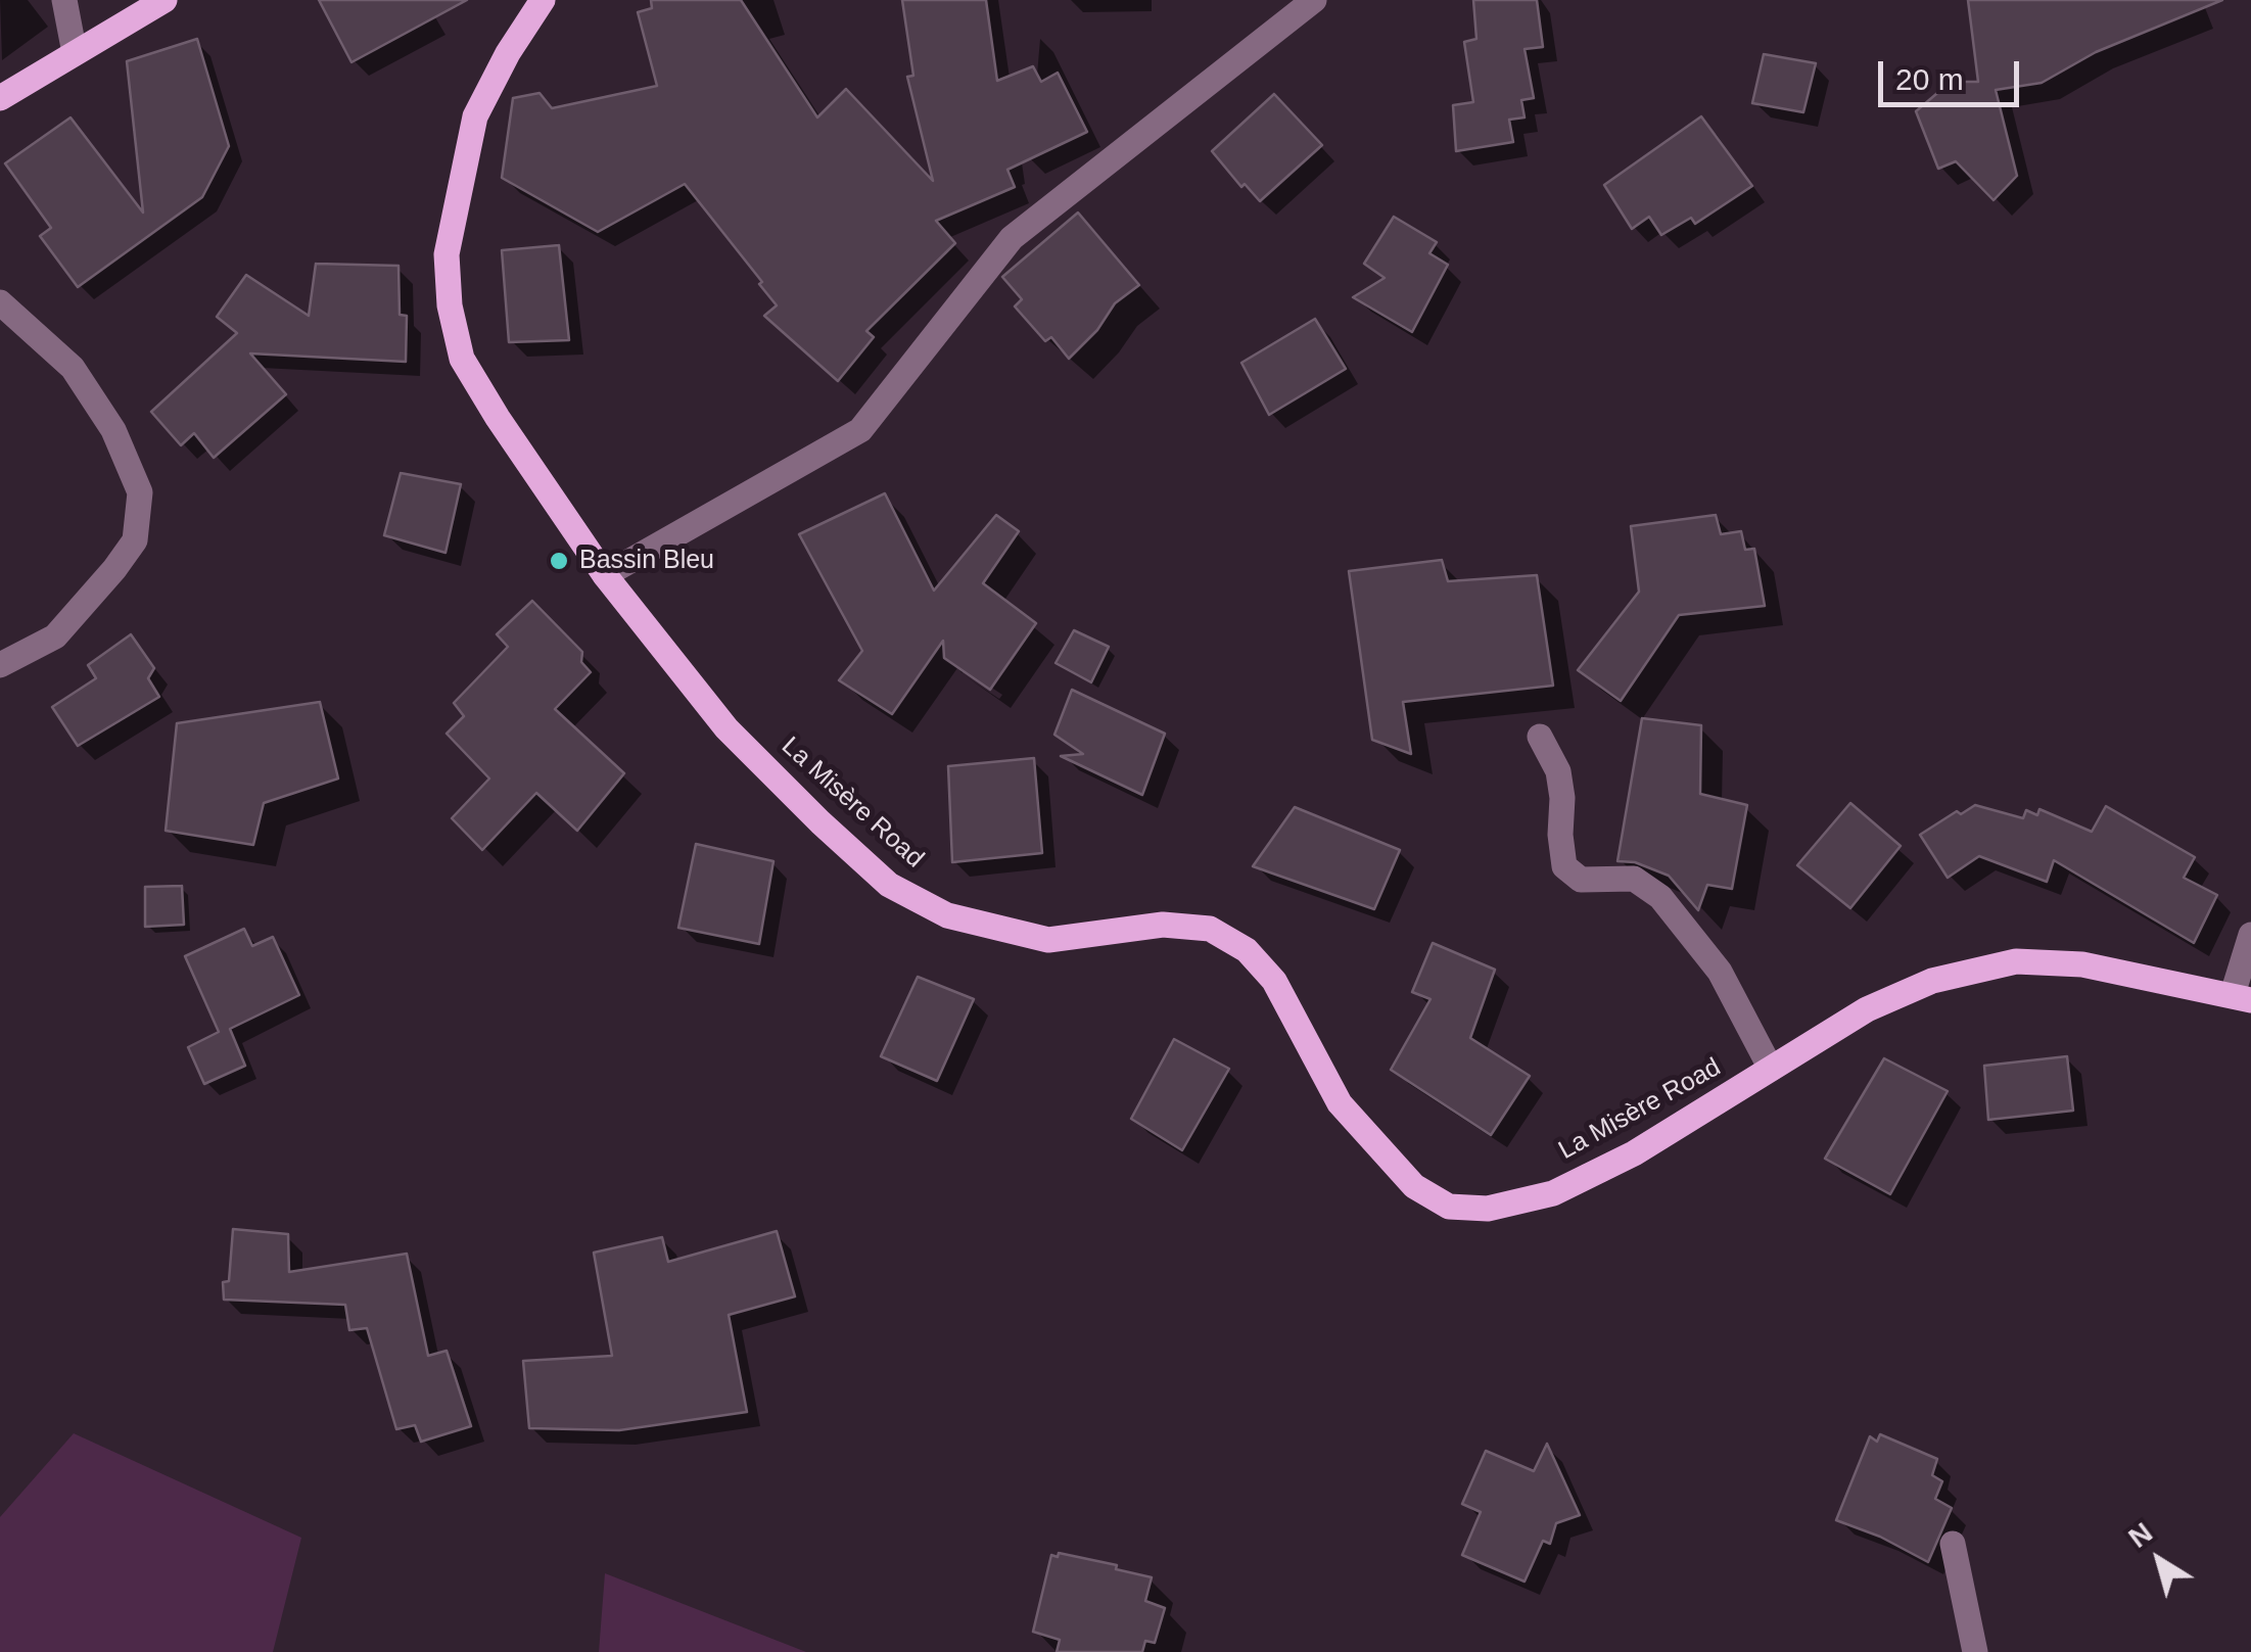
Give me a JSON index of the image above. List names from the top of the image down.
{
  "streets": {
    "main road": ["La Misère Road"]
  },
  "places": ["Bassin Bleu"],
  "scale_bar": "20 m",
  "north": "top left"
}
